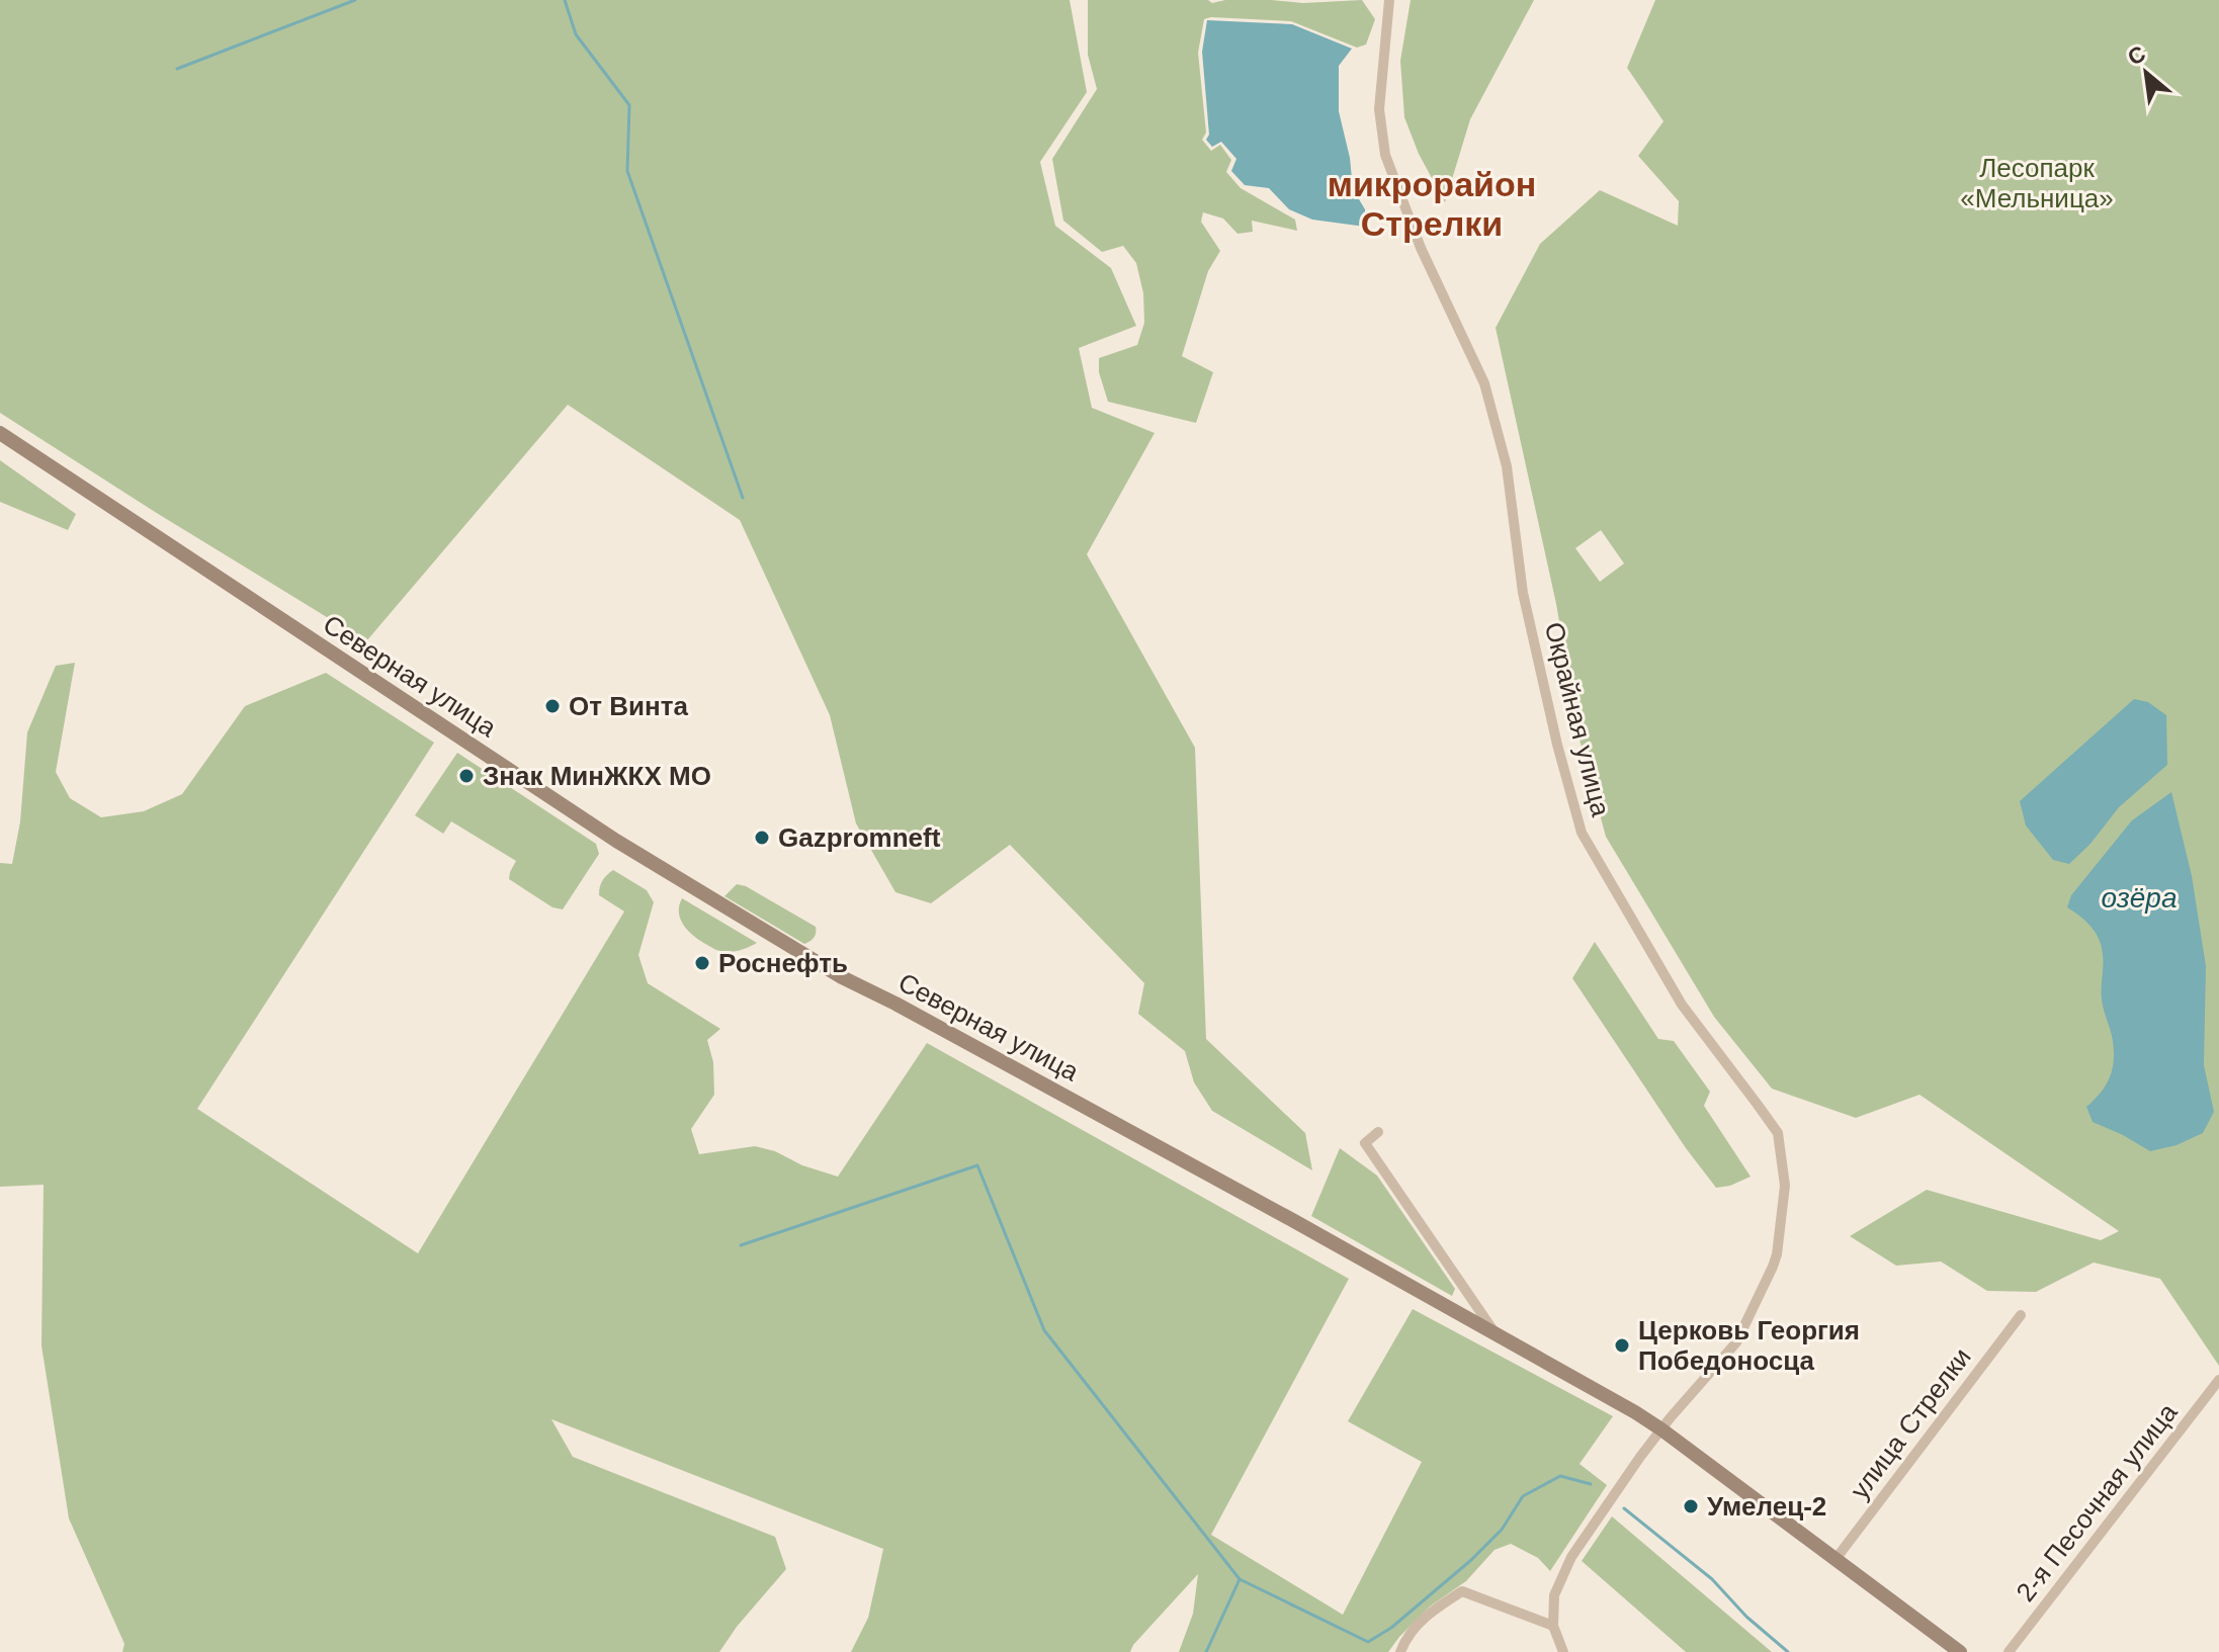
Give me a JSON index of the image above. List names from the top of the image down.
{
  "streets": {
    "main road": ["Северная улица"],
    "street": ["Окрайная улица", "улица Стрелки", "2-я Песочная улица"]
  },
  "crossings": [
    ["Северная улица", "Окрайная улица"],
    ["Северная улица", "улица Стрелки"]
  ],
  "districts": ["микрорайон Стрелки"],
  "water": ["озёра"],
  "parks": ["Лесопарк «Мельница»"],
  "places": [
    "От Винта",
    "Знак МинЖКХ МО",
    "Gazpromneft",
    "Роснефть",
    "Церковь Георгия Победоносца",
    "Умелец-2"
  ],
  "north": "top left"
}
